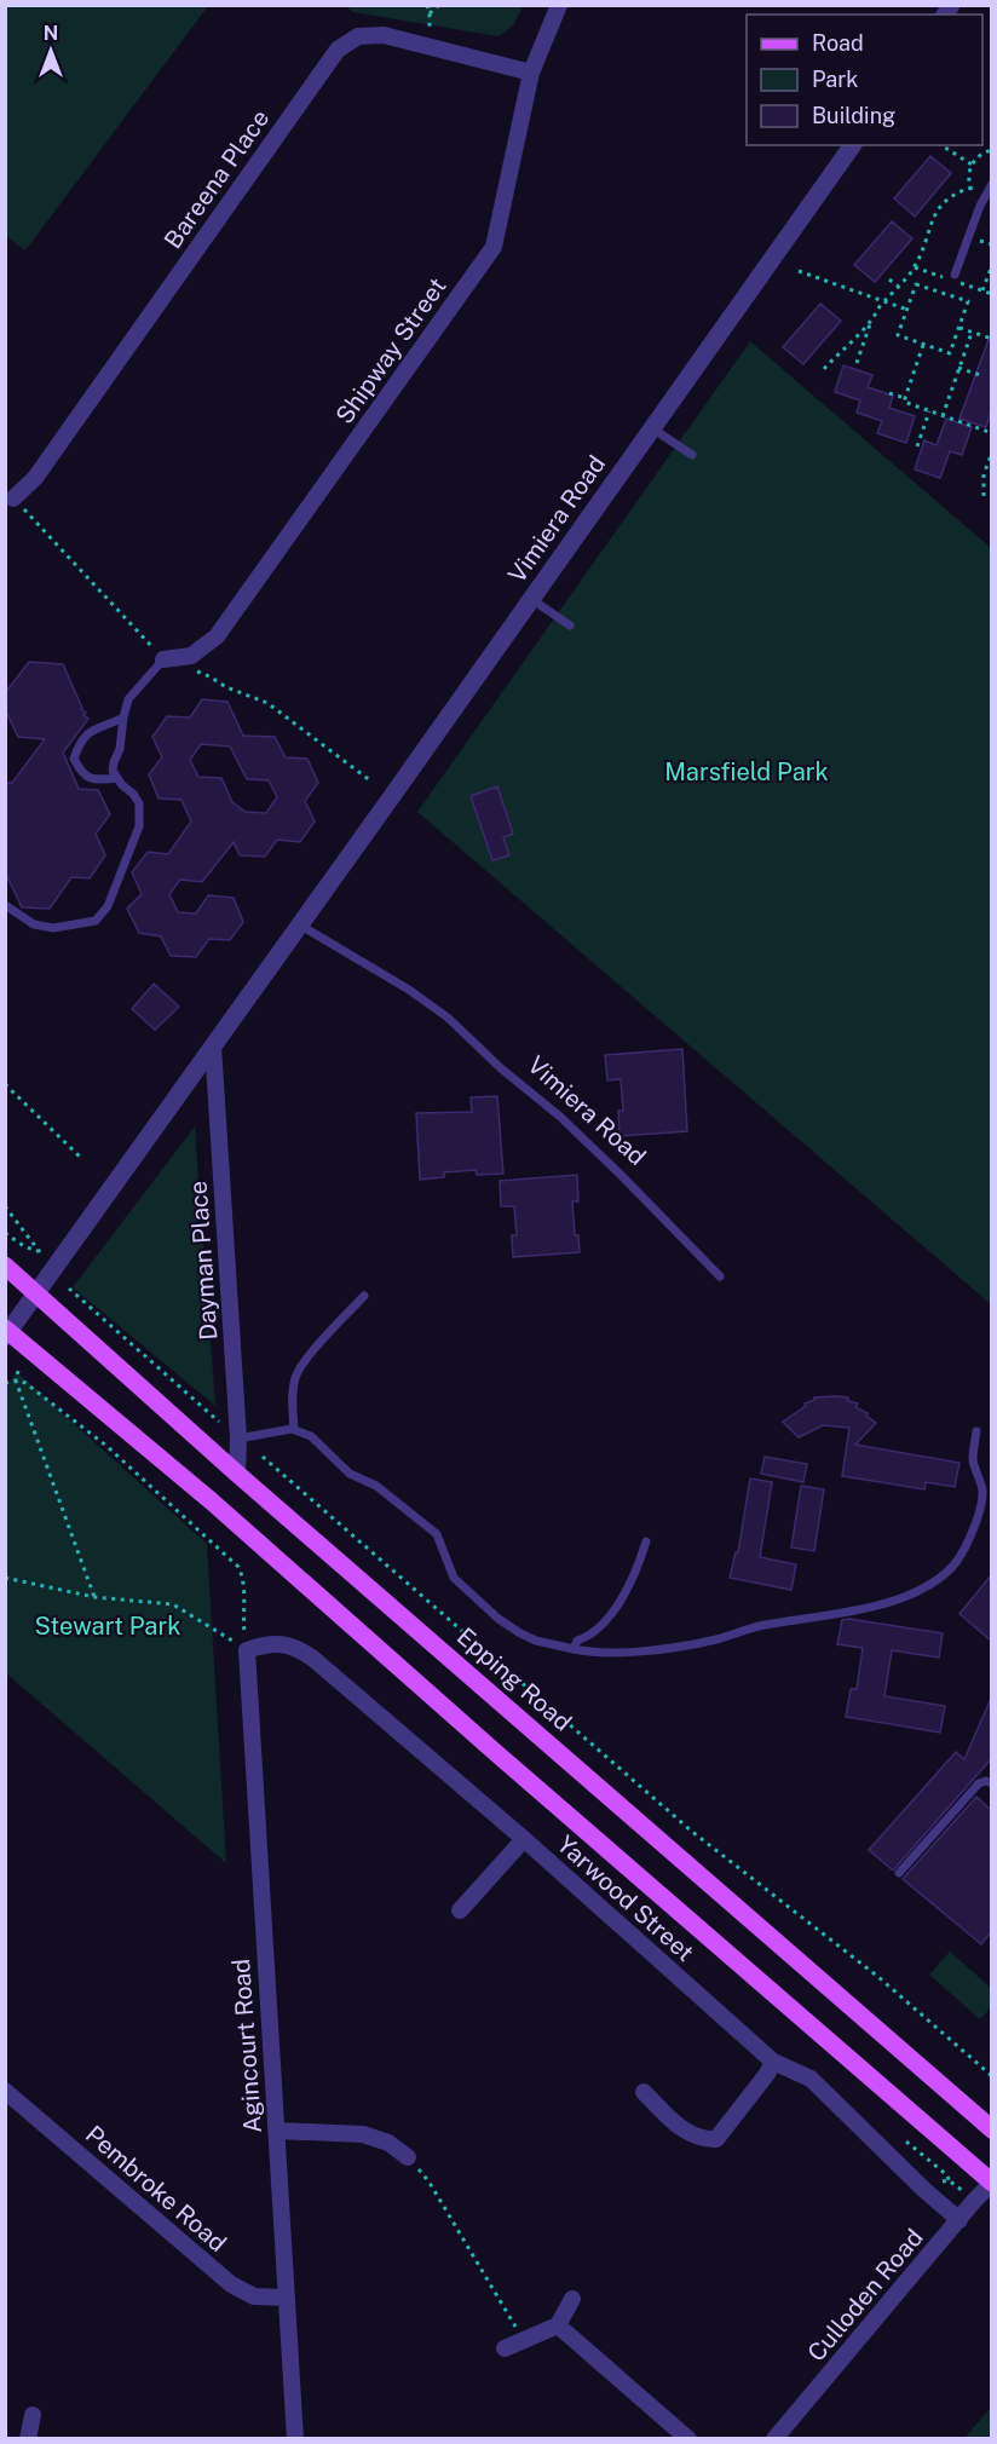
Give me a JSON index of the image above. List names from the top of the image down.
{
  "streets": {
    "main road": ["Epping Road"],
    "street": [
      "Bareena Place",
      "Shipway Street",
      "Vimiera Road",
      "Dayman Place",
      "Yarwood Street",
      "Agincourt Road",
      "Pembroke Road",
      "Culloden Road"
    ]
  },
  "crossings": [
    ["Bareena Place", "Shipway Street"],
    ["Vimiera Road", "Dayman Place"],
    ["Vimiera Road", "Epping Road"],
    ["Dayman Place", "Epping Road"],
    ["Yarwood Street", "Agincourt Road"],
    ["Yarwood Street", "Culloden Road"],
    ["Agincourt Road", "Pembroke Road"]
  ],
  "parks": ["Marsfield Park", "Stewart Park"],
  "legend": ["Road", "Park", "Building"],
  "north": "top"
}
